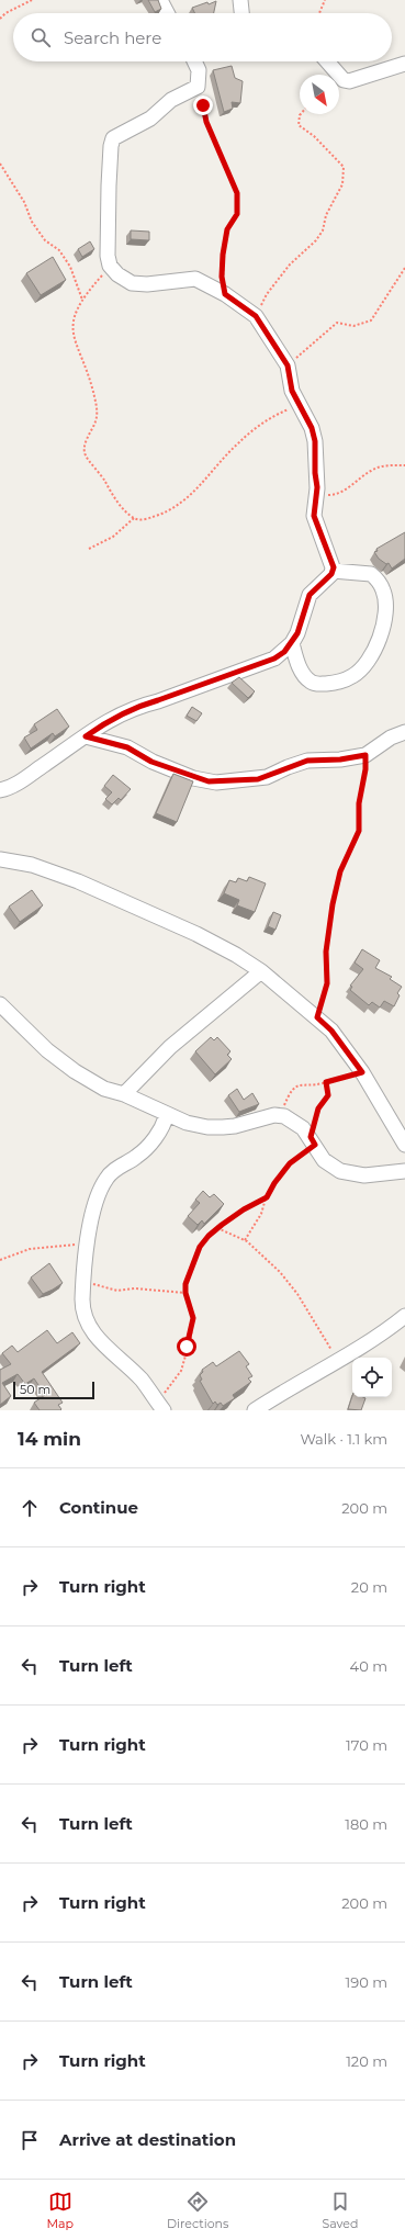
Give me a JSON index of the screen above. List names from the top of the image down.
{
  "scale_bar": "50 m",
  "north": "bottom right",
  "page": {
    "search": "Search here",
    "scale": "50 m",
    "heading": ["14 min", "Walk · 1.1 km"],
    "list": [
      ["Continue", "200 m"],
      ["Turn right", "20 m"],
      ["Turn left", "40 m"],
      ["Turn right", "170 m"],
      ["Turn left", "180 m"],
      ["Turn right", "200 m"],
      ["Turn left", "190 m"],
      ["Turn right", "120 m"],
      "Arrive at destination"
    ],
    "nav": ["Map", "Directions", "Saved"]
  }
}
